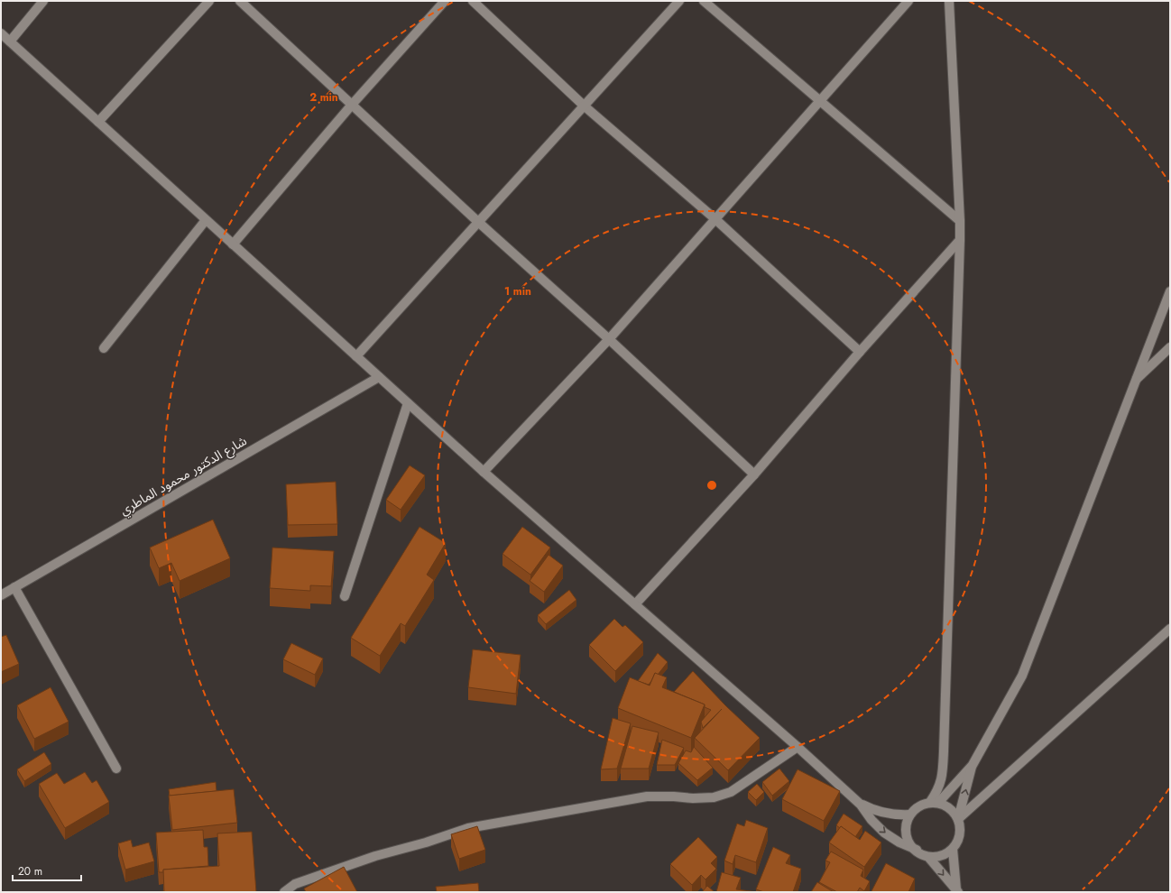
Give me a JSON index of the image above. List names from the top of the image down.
{
  "streets": {
    "street": ["شارع الدكتور محمود الماطري"]
  },
  "scale_bar": "20 m",
  "rings": ["2 min", "1 min"]
}
